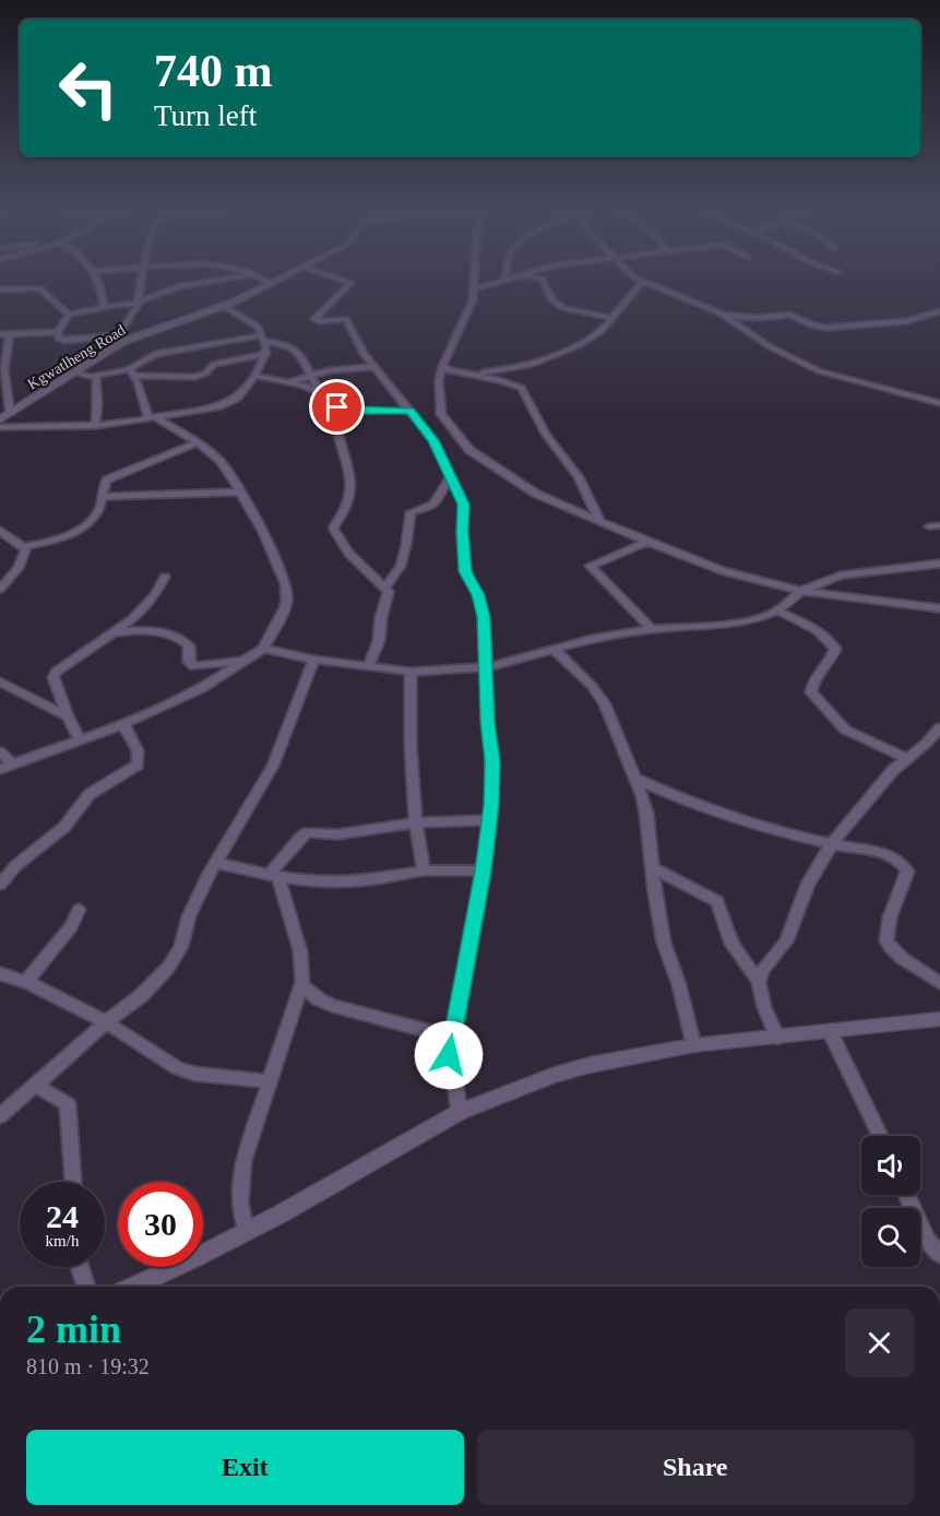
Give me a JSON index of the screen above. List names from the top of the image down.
{
  "streets": {
    "street": ["Kgwatlheng Road"]
  },
  "page": {
    "turn": ["740 m", "Turn left"],
    "speed": "24 km/h",
    "limit": "30",
    "heading": ["2 min", "810 m · 19:32"],
    "buttons": ["Exit", "Share"]
  }
}
